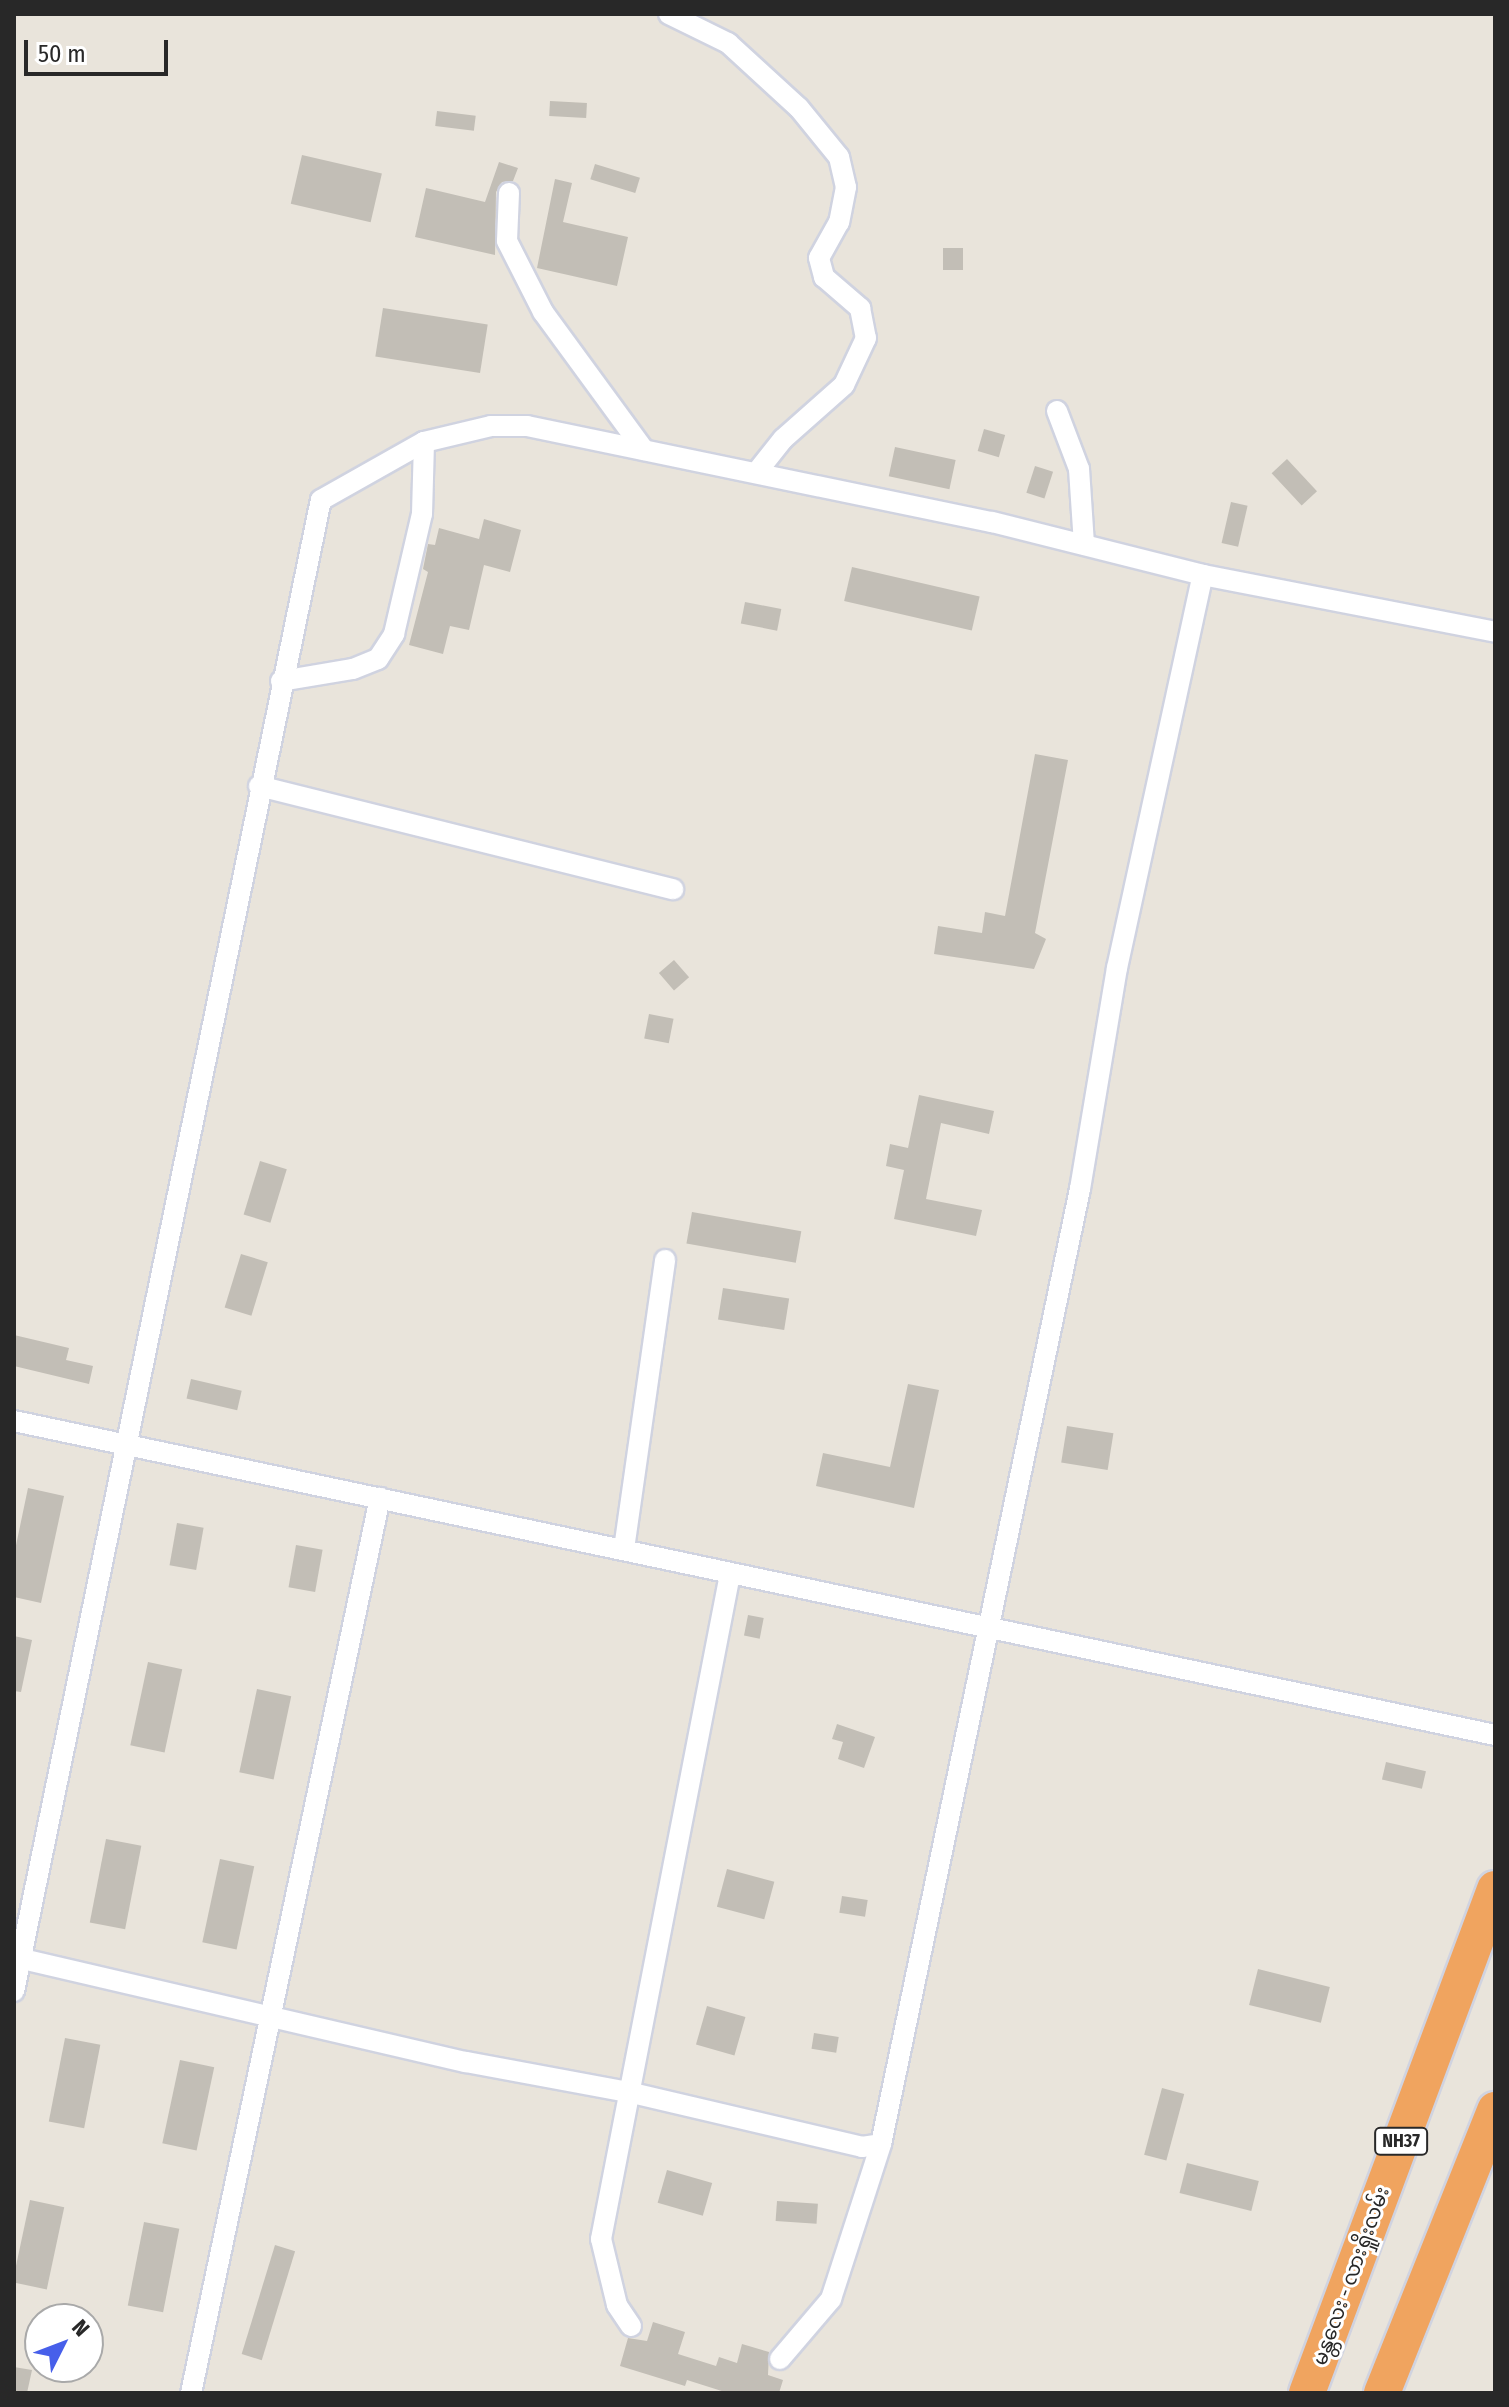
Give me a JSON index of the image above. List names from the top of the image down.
{
  "streets": {
    "highway": ["NH37", "မန္တလေး - လားရှိုးလမ်း"]
  },
  "scale_bar": "50 m",
  "north": "top right"
}
